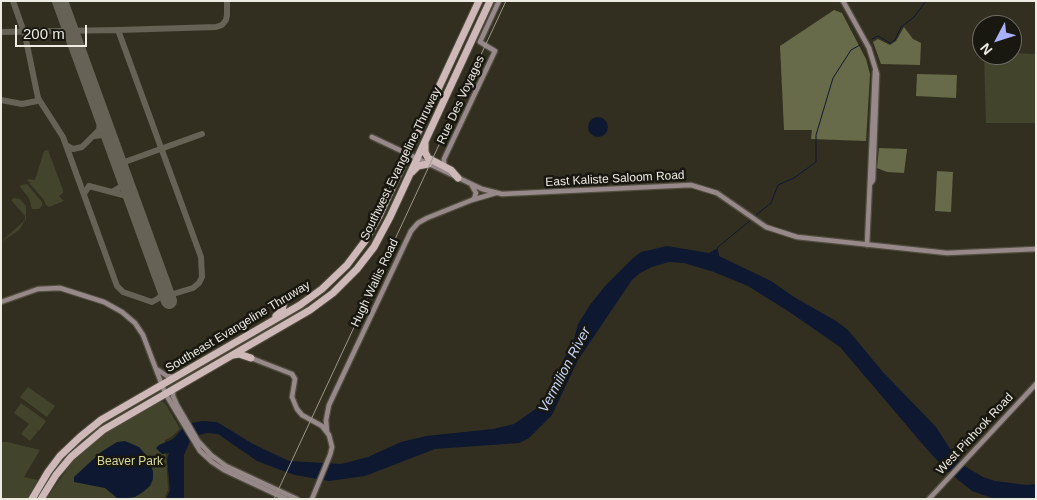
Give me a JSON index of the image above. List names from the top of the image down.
{
  "streets": {
    "highway": ["Southwest Evangeline Thruway", "Southeast Evangeline Thruway"],
    "street": [
      "Rue Des Voyages",
      "East Kaliste Saloom Road",
      "Hugh Wallis Road",
      "West Pinhook Road"
    ]
  },
  "crossings": [
    ["Southwest Evangeline Thruway", "East Kaliste Saloom Road"],
    ["Southwest Evangeline Thruway", "Southeast Evangeline Thruway"],
    ["East Kaliste Saloom Road", "Hugh Wallis Road"],
    ["East Kaliste Saloom Road", "Southeast Evangeline Thruway"]
  ],
  "water": ["Vermilion River"],
  "parks": ["Beaver Park"],
  "scale_bar": "200 m",
  "north": "bottom left"
}
